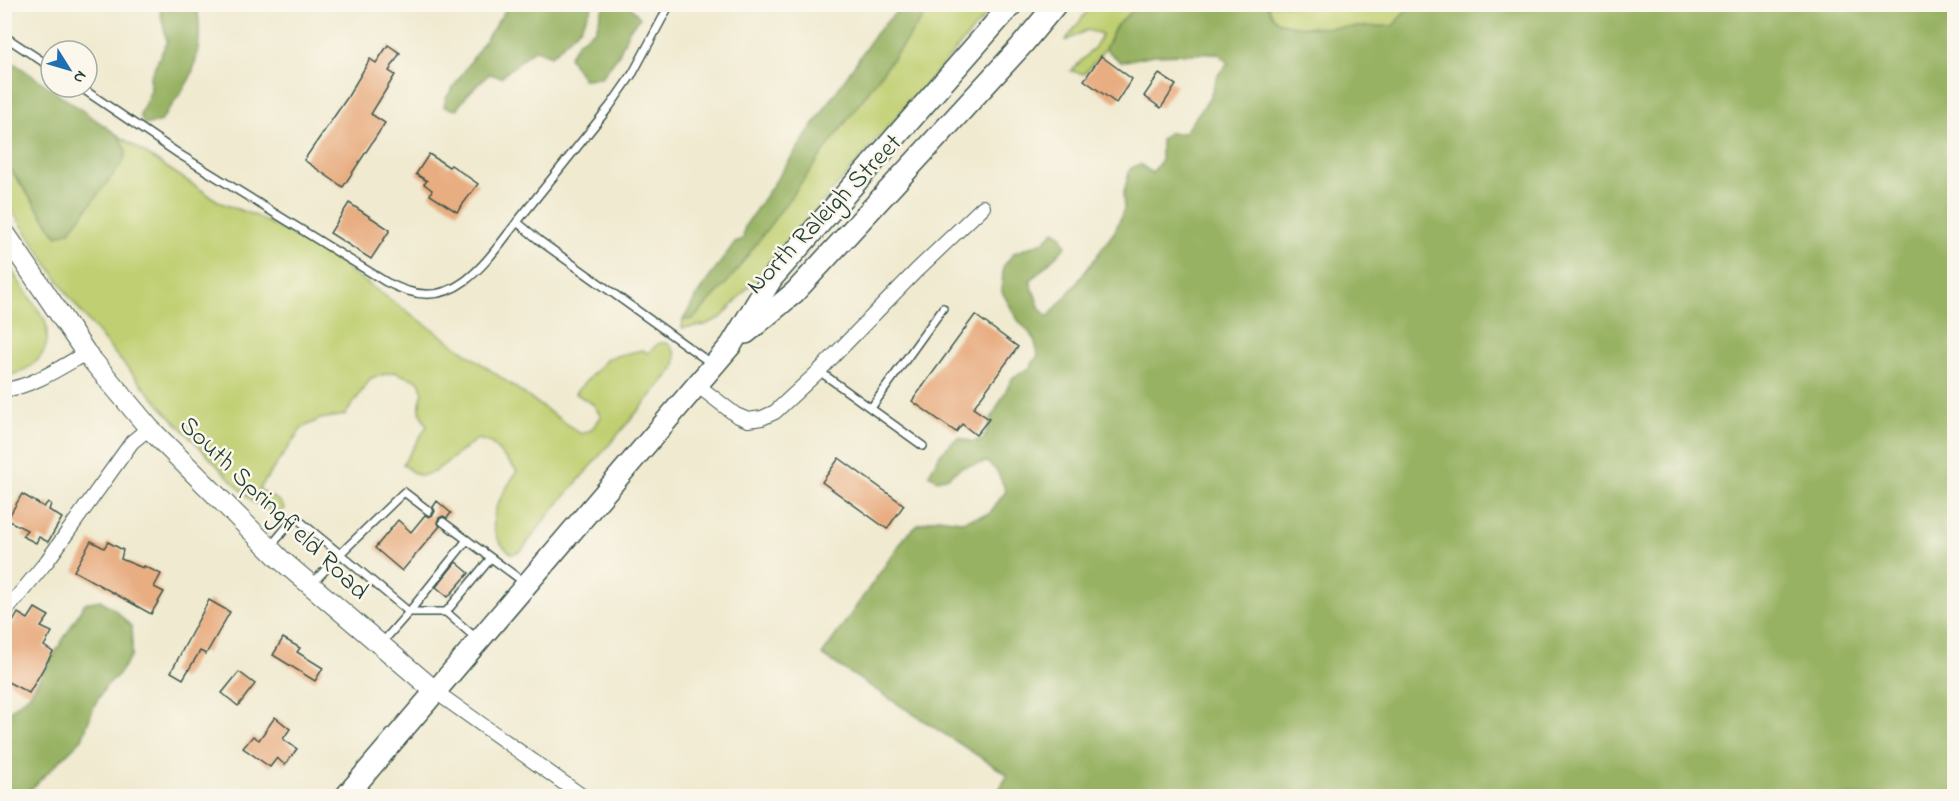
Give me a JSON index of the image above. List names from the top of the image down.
{
  "streets": {
    "main road": ["North Raleigh Street", "South Springfield Road"]
  },
  "north": "bottom right"
}
